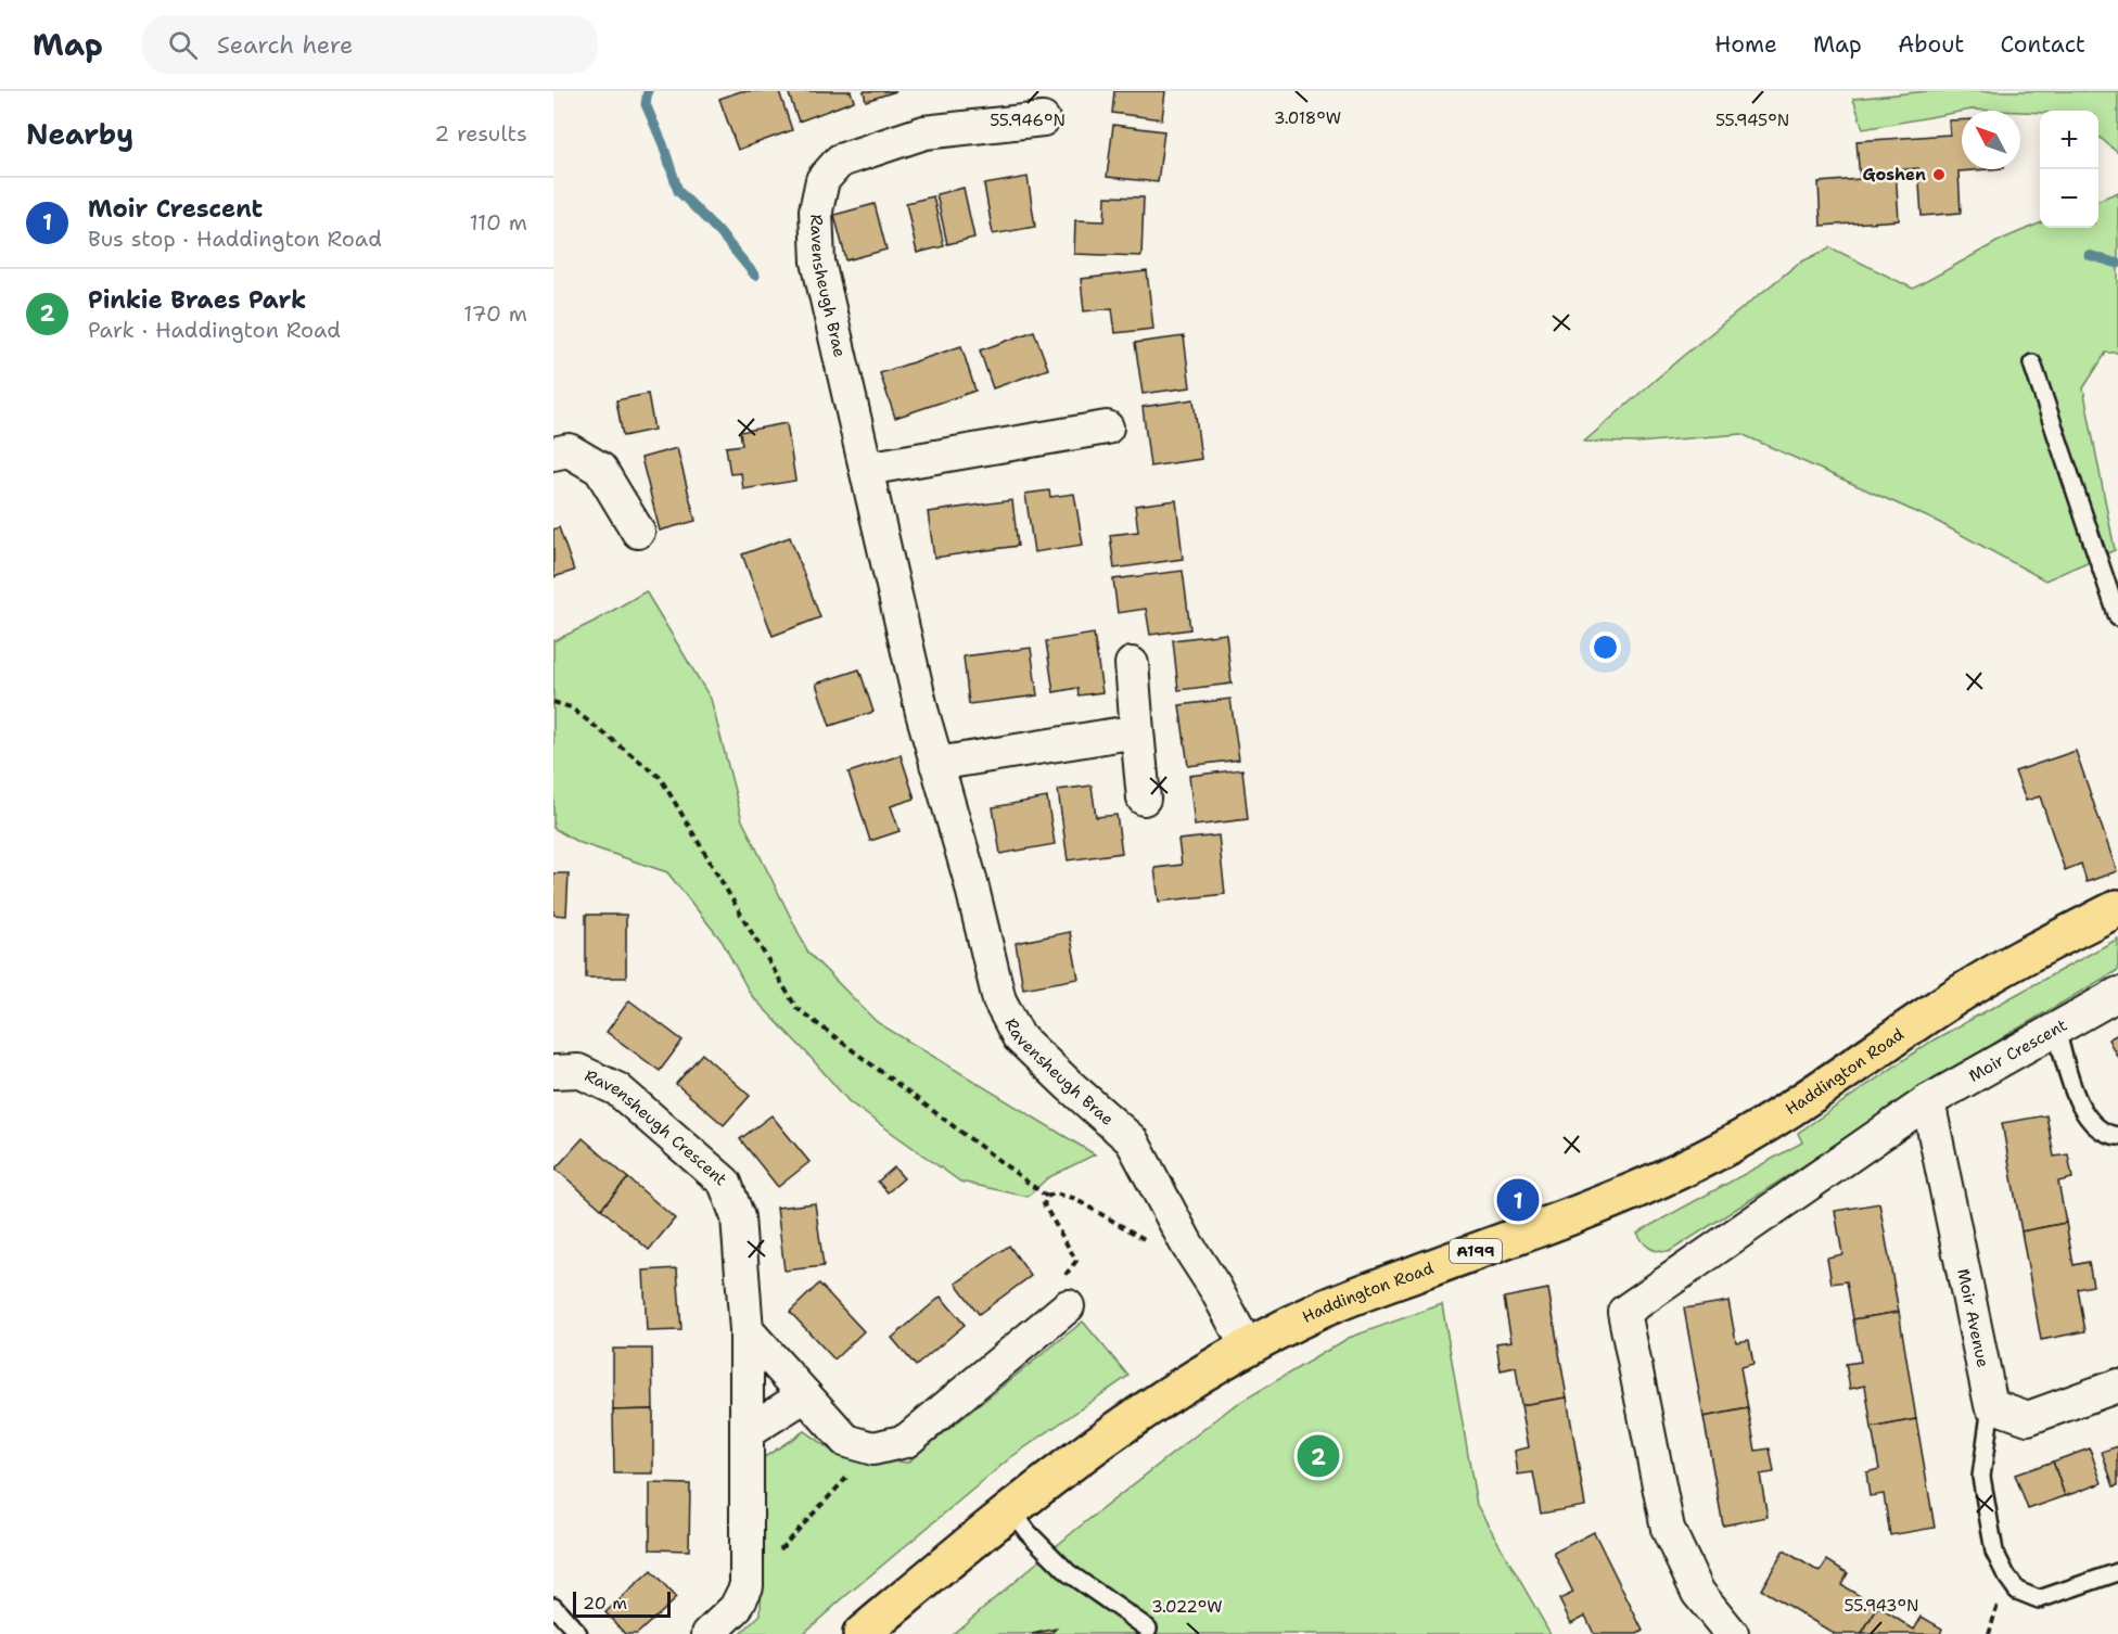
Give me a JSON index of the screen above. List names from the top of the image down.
{
  "streets": {
    "main road": ["Haddington Road", "A199"],
    "street": [
      "Ravensheugh Brae",
      "Moir Crescent",
      "Ravensheugh Crescent",
      "Moir Avenue"
    ]
  },
  "crossings": [
    ["Ravensheugh Brae", "Haddington Road"],
    ["Moir Crescent", "Moir Avenue"]
  ],
  "places": ["Goshen"],
  "scale_bar": "20 m",
  "north": "top left",
  "page": {
    "header": "Map",
    "search": "Search here",
    "nav": [
      "Home",
      "Map",
      "About",
      "Contact"
    ],
    "heading": ["Nearby", "2 results"],
    "map_buttons": ["+", "−"],
    "list": [
      {
        "mark": "1",
        "name": "Moir Crescent",
        "note": "Bus stop · Haddington Road",
        "value": "110 m"
      },
      {
        "mark": "2",
        "name": "Pinkie Braes Park",
        "note": "Park · Haddington Road",
        "value": "170 m"
      }
    ],
    "pins": ["1", "2"],
    "scale": "20 m"
  },
  "coordinates": [
    "3.018°W",
    "55.946°N",
    "55.945°N",
    "55.943°N",
    "3.022°W"
  ]
}
